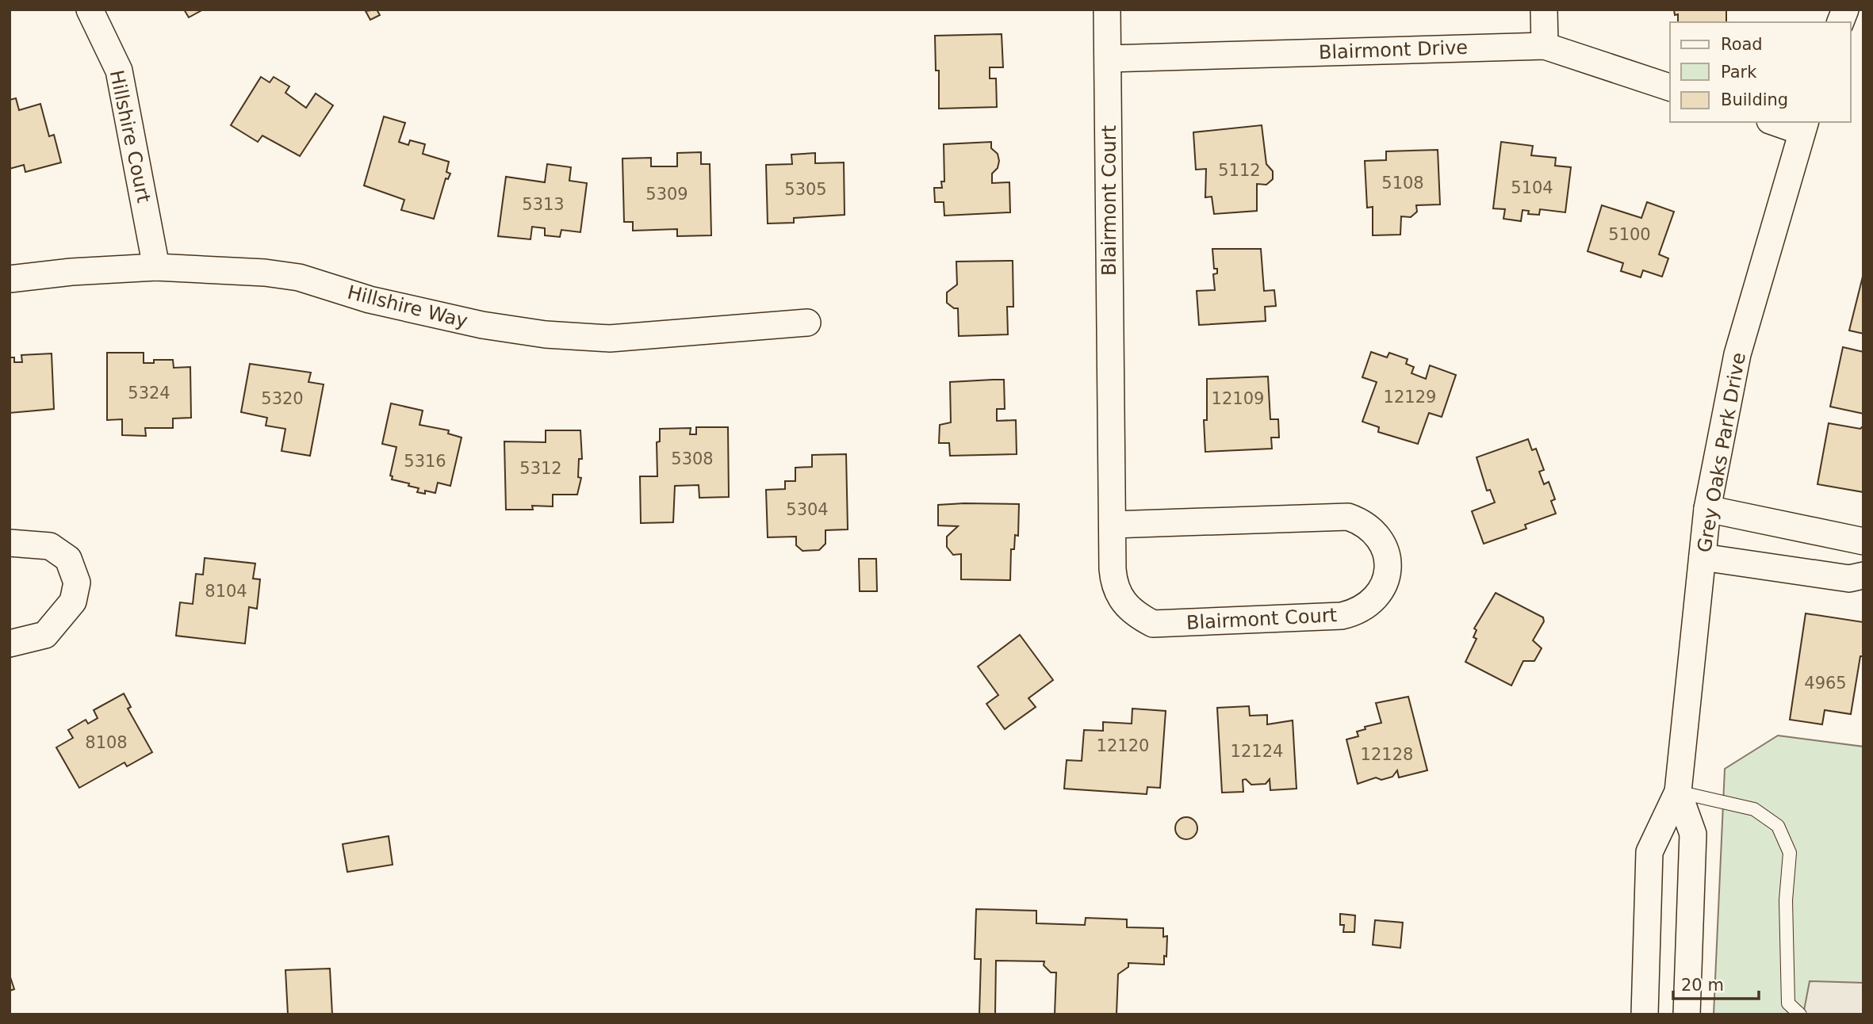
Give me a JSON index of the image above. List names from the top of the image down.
{
  "streets": {
    "street": [
      "Blairmont Drive",
      "Hillshire Court",
      "Blairmont Court",
      "Hillshire Way",
      "Grey Oaks Park Drive"
    ]
  },
  "crossings": [
    ["Blairmont Drive", "Blairmont Court"],
    ["Hillshire Court", "Hillshire Way"]
  ],
  "house_numbers": [
    "5112",
    "5108",
    "5104",
    "5305",
    "5309",
    "5313",
    "5100",
    "5324",
    "12129",
    "5320",
    "12109",
    "5308",
    "5316",
    "5312",
    "5304",
    "8104",
    "4965",
    "8108",
    "12120",
    "12124",
    "12128"
  ],
  "legend": ["Road", "Park", "Building"],
  "scale_bar": "20 m"
}
